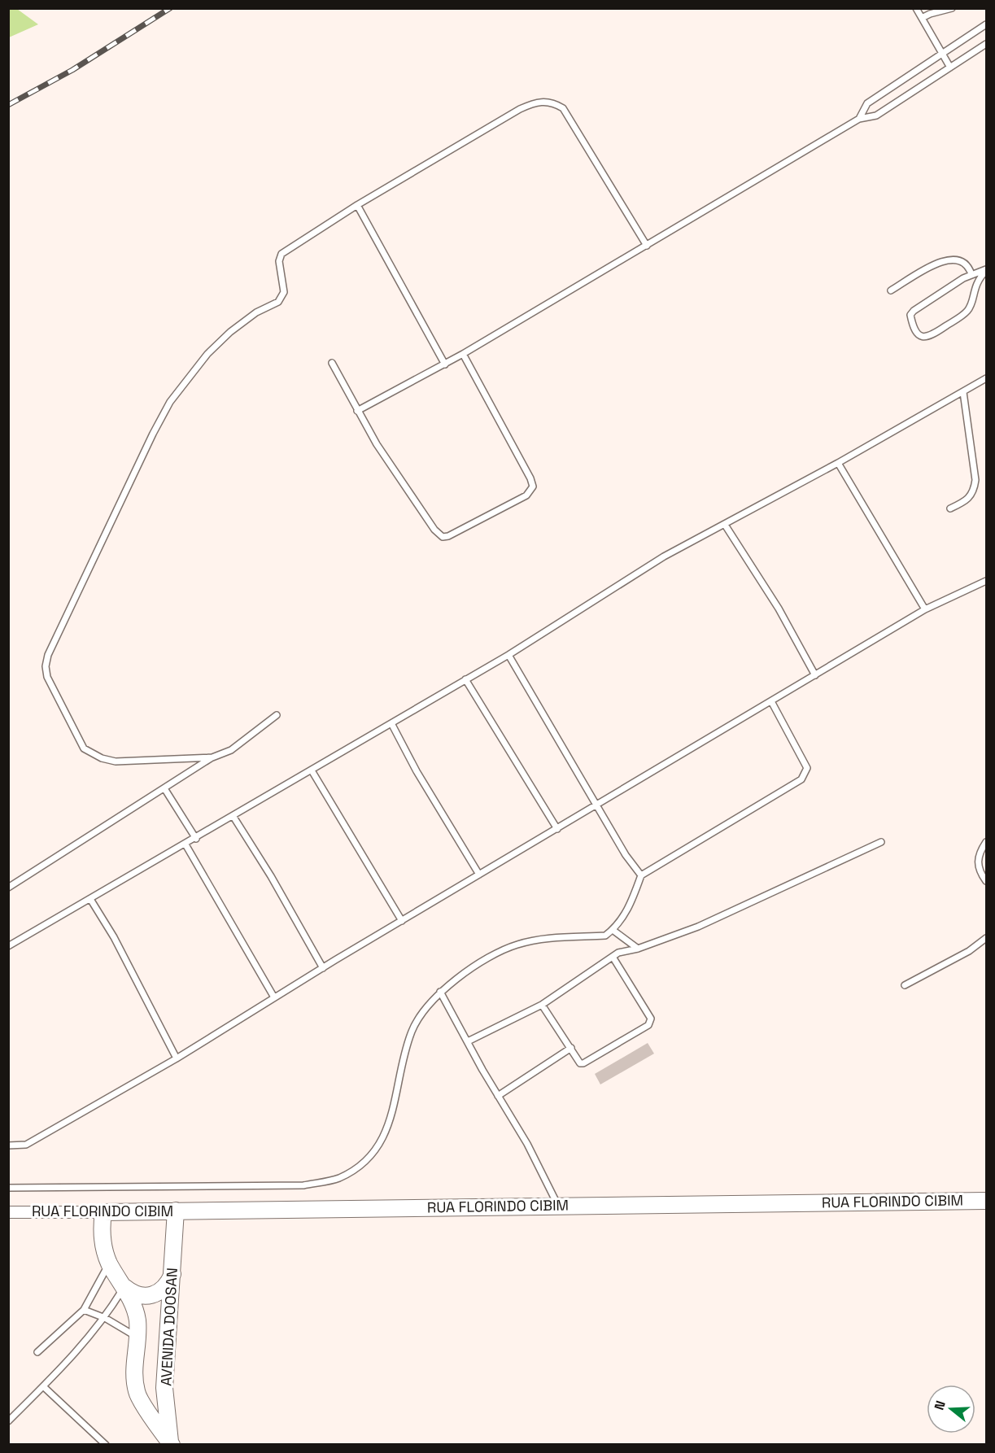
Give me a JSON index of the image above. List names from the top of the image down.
{
  "streets": {
    "street": ["RUA FLORINDO CIBIM", "AVENIDA DOOSAN"]
  },
  "crossings": [
    ["RUA FLORINDO CIBIM", "AVENIDA DOOSAN"]
  ],
  "north": "left"
}
